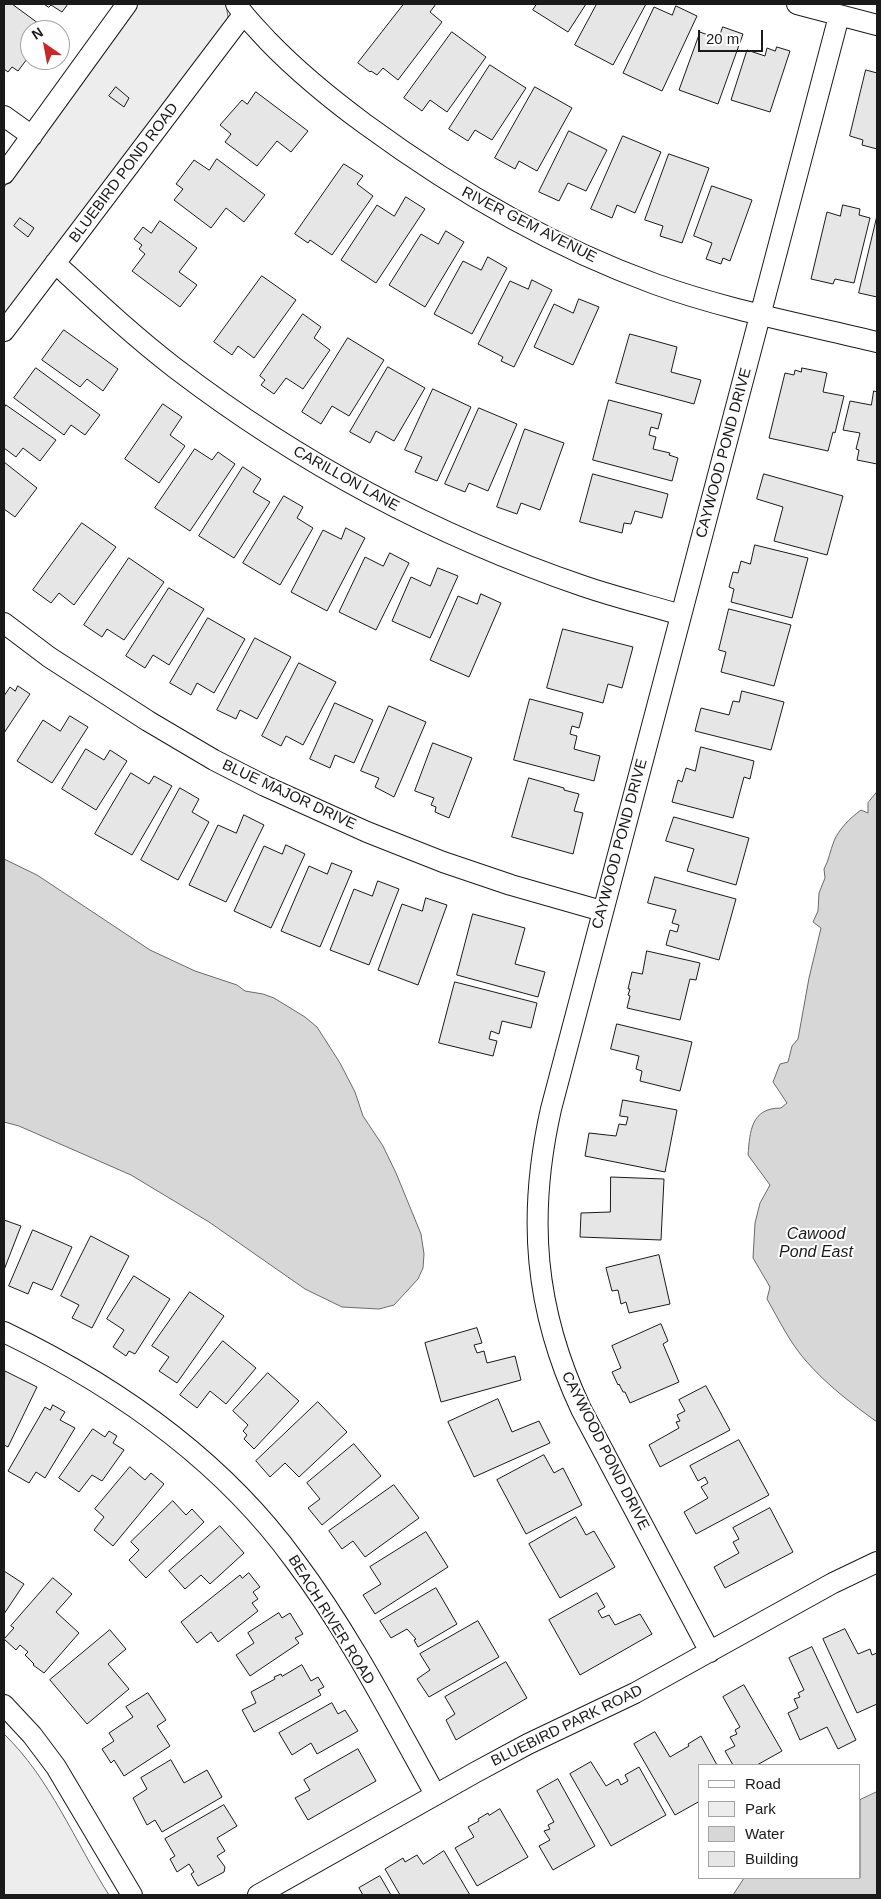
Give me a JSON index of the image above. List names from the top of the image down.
{
  "streets": {
    "street": [
      "BLUEBIRD POND ROAD",
      "RIVER GEM AVENUE",
      "CAYWOOD POND DRIVE",
      "CARILLON LANE",
      "BLUE MAJOR DRIVE",
      "BEACH RIVER ROAD",
      "BLUEBIRD PARK ROAD"
    ]
  },
  "crossings": [
    ["BLUEBIRD POND ROAD", "RIVER GEM AVENUE"],
    ["BLUEBIRD POND ROAD", "CARILLON LANE"],
    ["RIVER GEM AVENUE", "CAYWOOD POND DRIVE"],
    ["CAYWOOD POND DRIVE", "CARILLON LANE"],
    ["CAYWOOD POND DRIVE", "BLUE MAJOR DRIVE"],
    ["CAYWOOD POND DRIVE", "BLUEBIRD PARK ROAD"],
    ["BEACH RIVER ROAD", "BLUEBIRD PARK ROAD"]
  ],
  "water": ["Cawood Pond East"],
  "legend": [
    "Road",
    "Park",
    "Water",
    "Building"
  ],
  "scale_bar": "20 m",
  "north": "top left"
}
